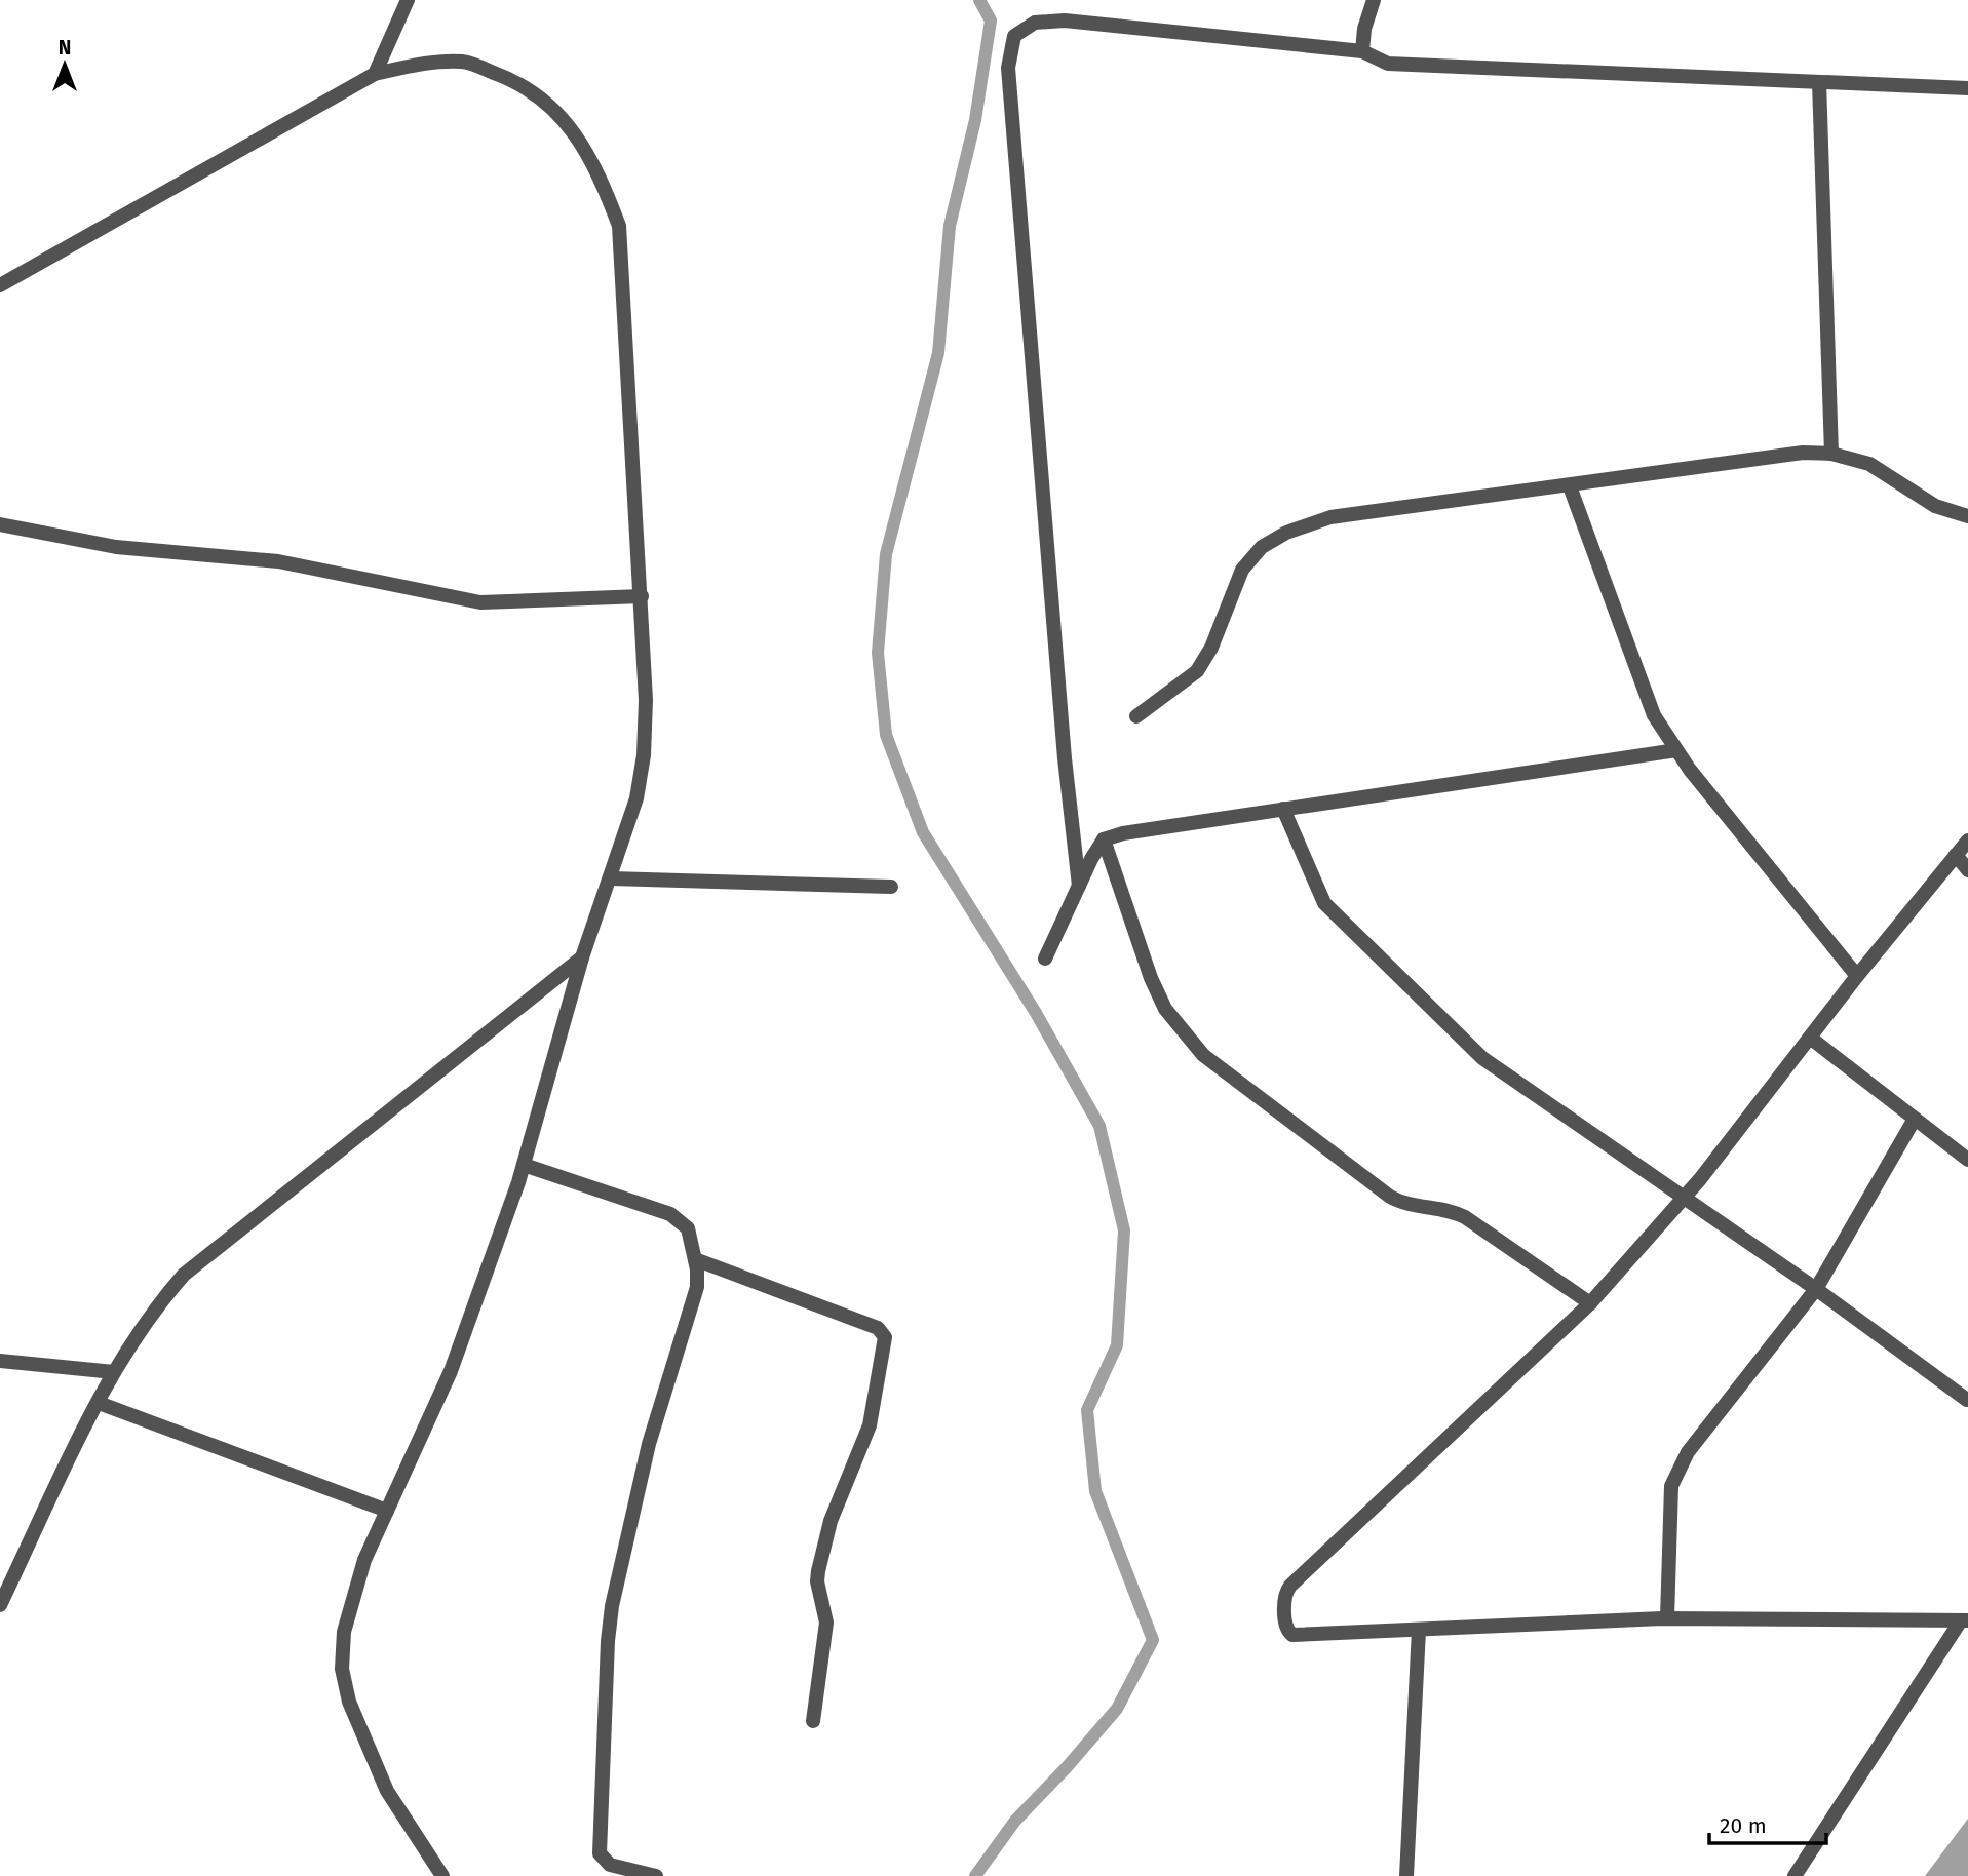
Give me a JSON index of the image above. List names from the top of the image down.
{
  "scale_bar": "20 m",
  "north": "top"
}
